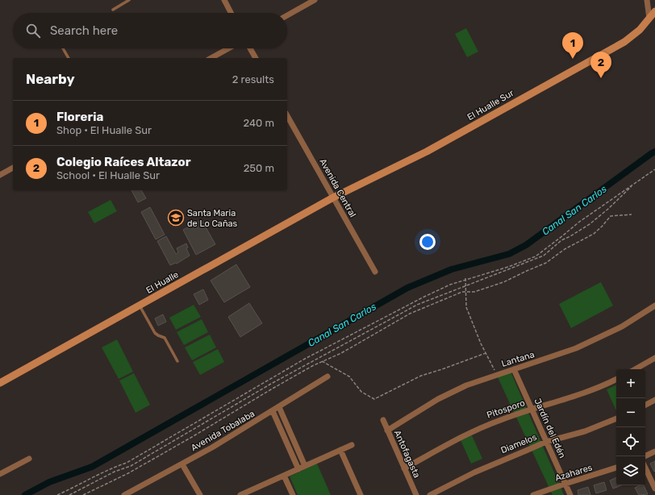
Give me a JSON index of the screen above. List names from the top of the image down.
{
  "streets": {
    "street": [
      "El Hualle Sur",
      "Avenida Central",
      "El Hualle",
      "Lantana",
      "Pitosporo",
      "Jardín del Edén",
      "Avenida Tobalaba",
      "Diamelos",
      "Antofagasta",
      "Azahares"
    ]
  },
  "crossings": [
    ["El Hualle Sur", "Avenida Central"],
    ["El Hualle Sur", "El Hualle"],
    ["Avenida Central", "El Hualle"],
    ["Lantana", "Jardín del Edén"],
    ["Lantana", "Antofagasta"],
    ["Pitosporo", "Jardín del Edén"],
    ["Pitosporo", "Antofagasta"],
    ["Jardín del Edén", "Diamelos"],
    ["Jardín del Edén", "Azahares"]
  ],
  "water": ["Canal San Carlos"],
  "places": {
    "school or university": ["Santa Maria de Lo Cañas"]
  },
  "page": {
    "search": "Search here",
    "pins": ["1", "2"],
    "heading": ["Nearby", "2 results"],
    "list": [
      {
        "mark": "1",
        "name": "Floreria",
        "note": "Shop · El Hualle Sur",
        "value": "240 m"
      },
      {
        "mark": "2",
        "name": "Colegio Raíces Altazor",
        "note": "School · El Hualle Sur",
        "value": "250 m"
      }
    ],
    "map_buttons": ["+", "−"]
  }
}
